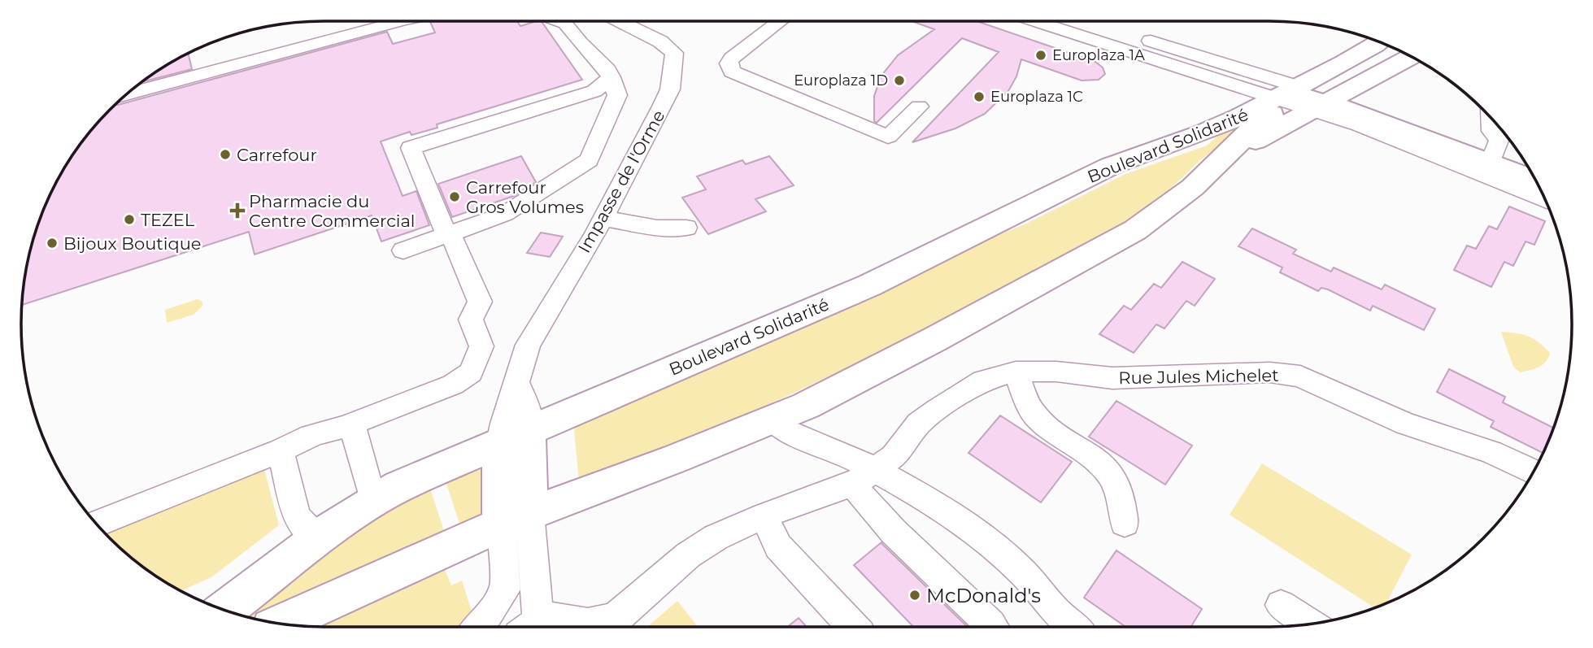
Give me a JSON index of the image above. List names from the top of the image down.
{
  "streets": {
    "main road": ["Boulevard Solidarité"],
    "street": ["Impasse de l'Orme", "Rue Jules Michelet"]
  },
  "crossings": [
    ["Boulevard Solidarité", "Impasse de l'Orme"]
  ],
  "places": {
    "other": [
      "Europlaza 1A",
      "Europlaza 1D",
      "Europlaza 1C",
      "Carrefour",
      "Carrefour Gros Volumes",
      "TEZEL",
      "Bijoux Boutique",
      "McDonald's"
    ],
    "health": ["Pharmacie du Centre Commercial"]
  }
}
